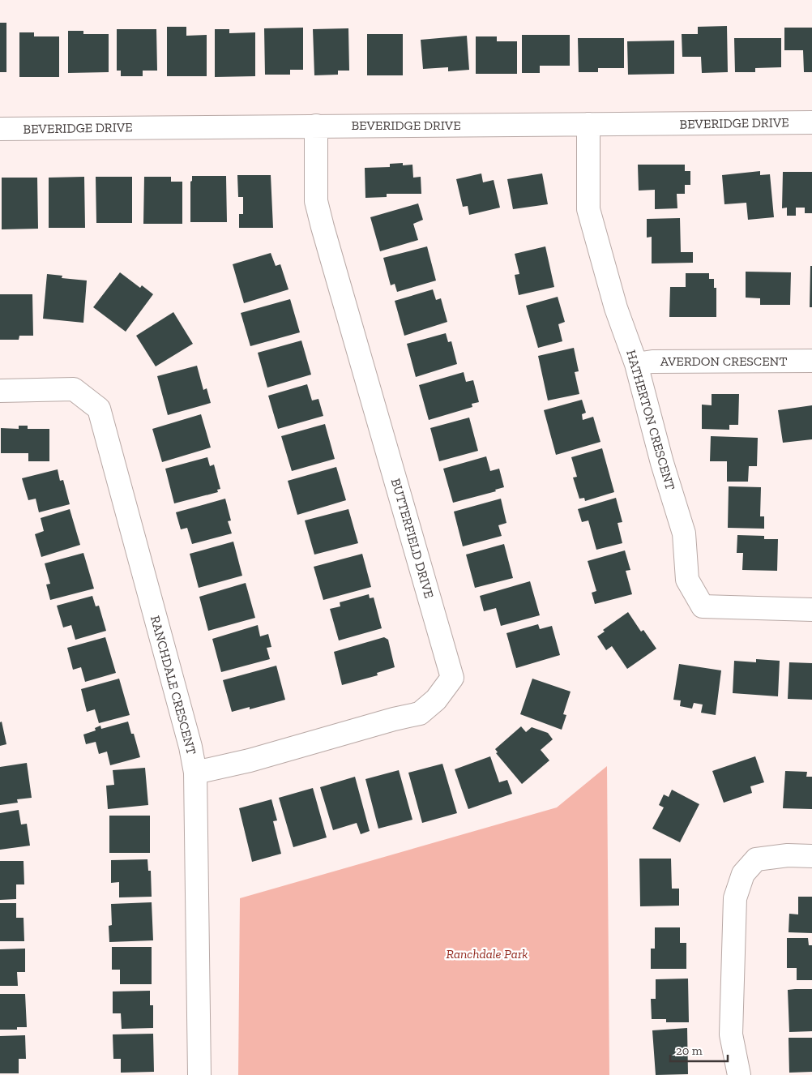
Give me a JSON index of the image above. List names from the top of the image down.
{
  "streets": {
    "street": [
      "BEVERIDGE DRIVE",
      "AVERDON CRESCENT",
      "HATHERTON CRESCENT",
      "BUTTERFIELD DRIVE",
      "RANCHDALE CRESCENT"
    ]
  },
  "crossings": [
    ["BEVERIDGE DRIVE", "HATHERTON CRESCENT"],
    ["BEVERIDGE DRIVE", "BUTTERFIELD DRIVE"],
    ["AVERDON CRESCENT", "HATHERTON CRESCENT"],
    ["BUTTERFIELD DRIVE", "RANCHDALE CRESCENT"]
  ],
  "parks": ["Ranchdale Park"],
  "scale_bar": "20 m"
}
